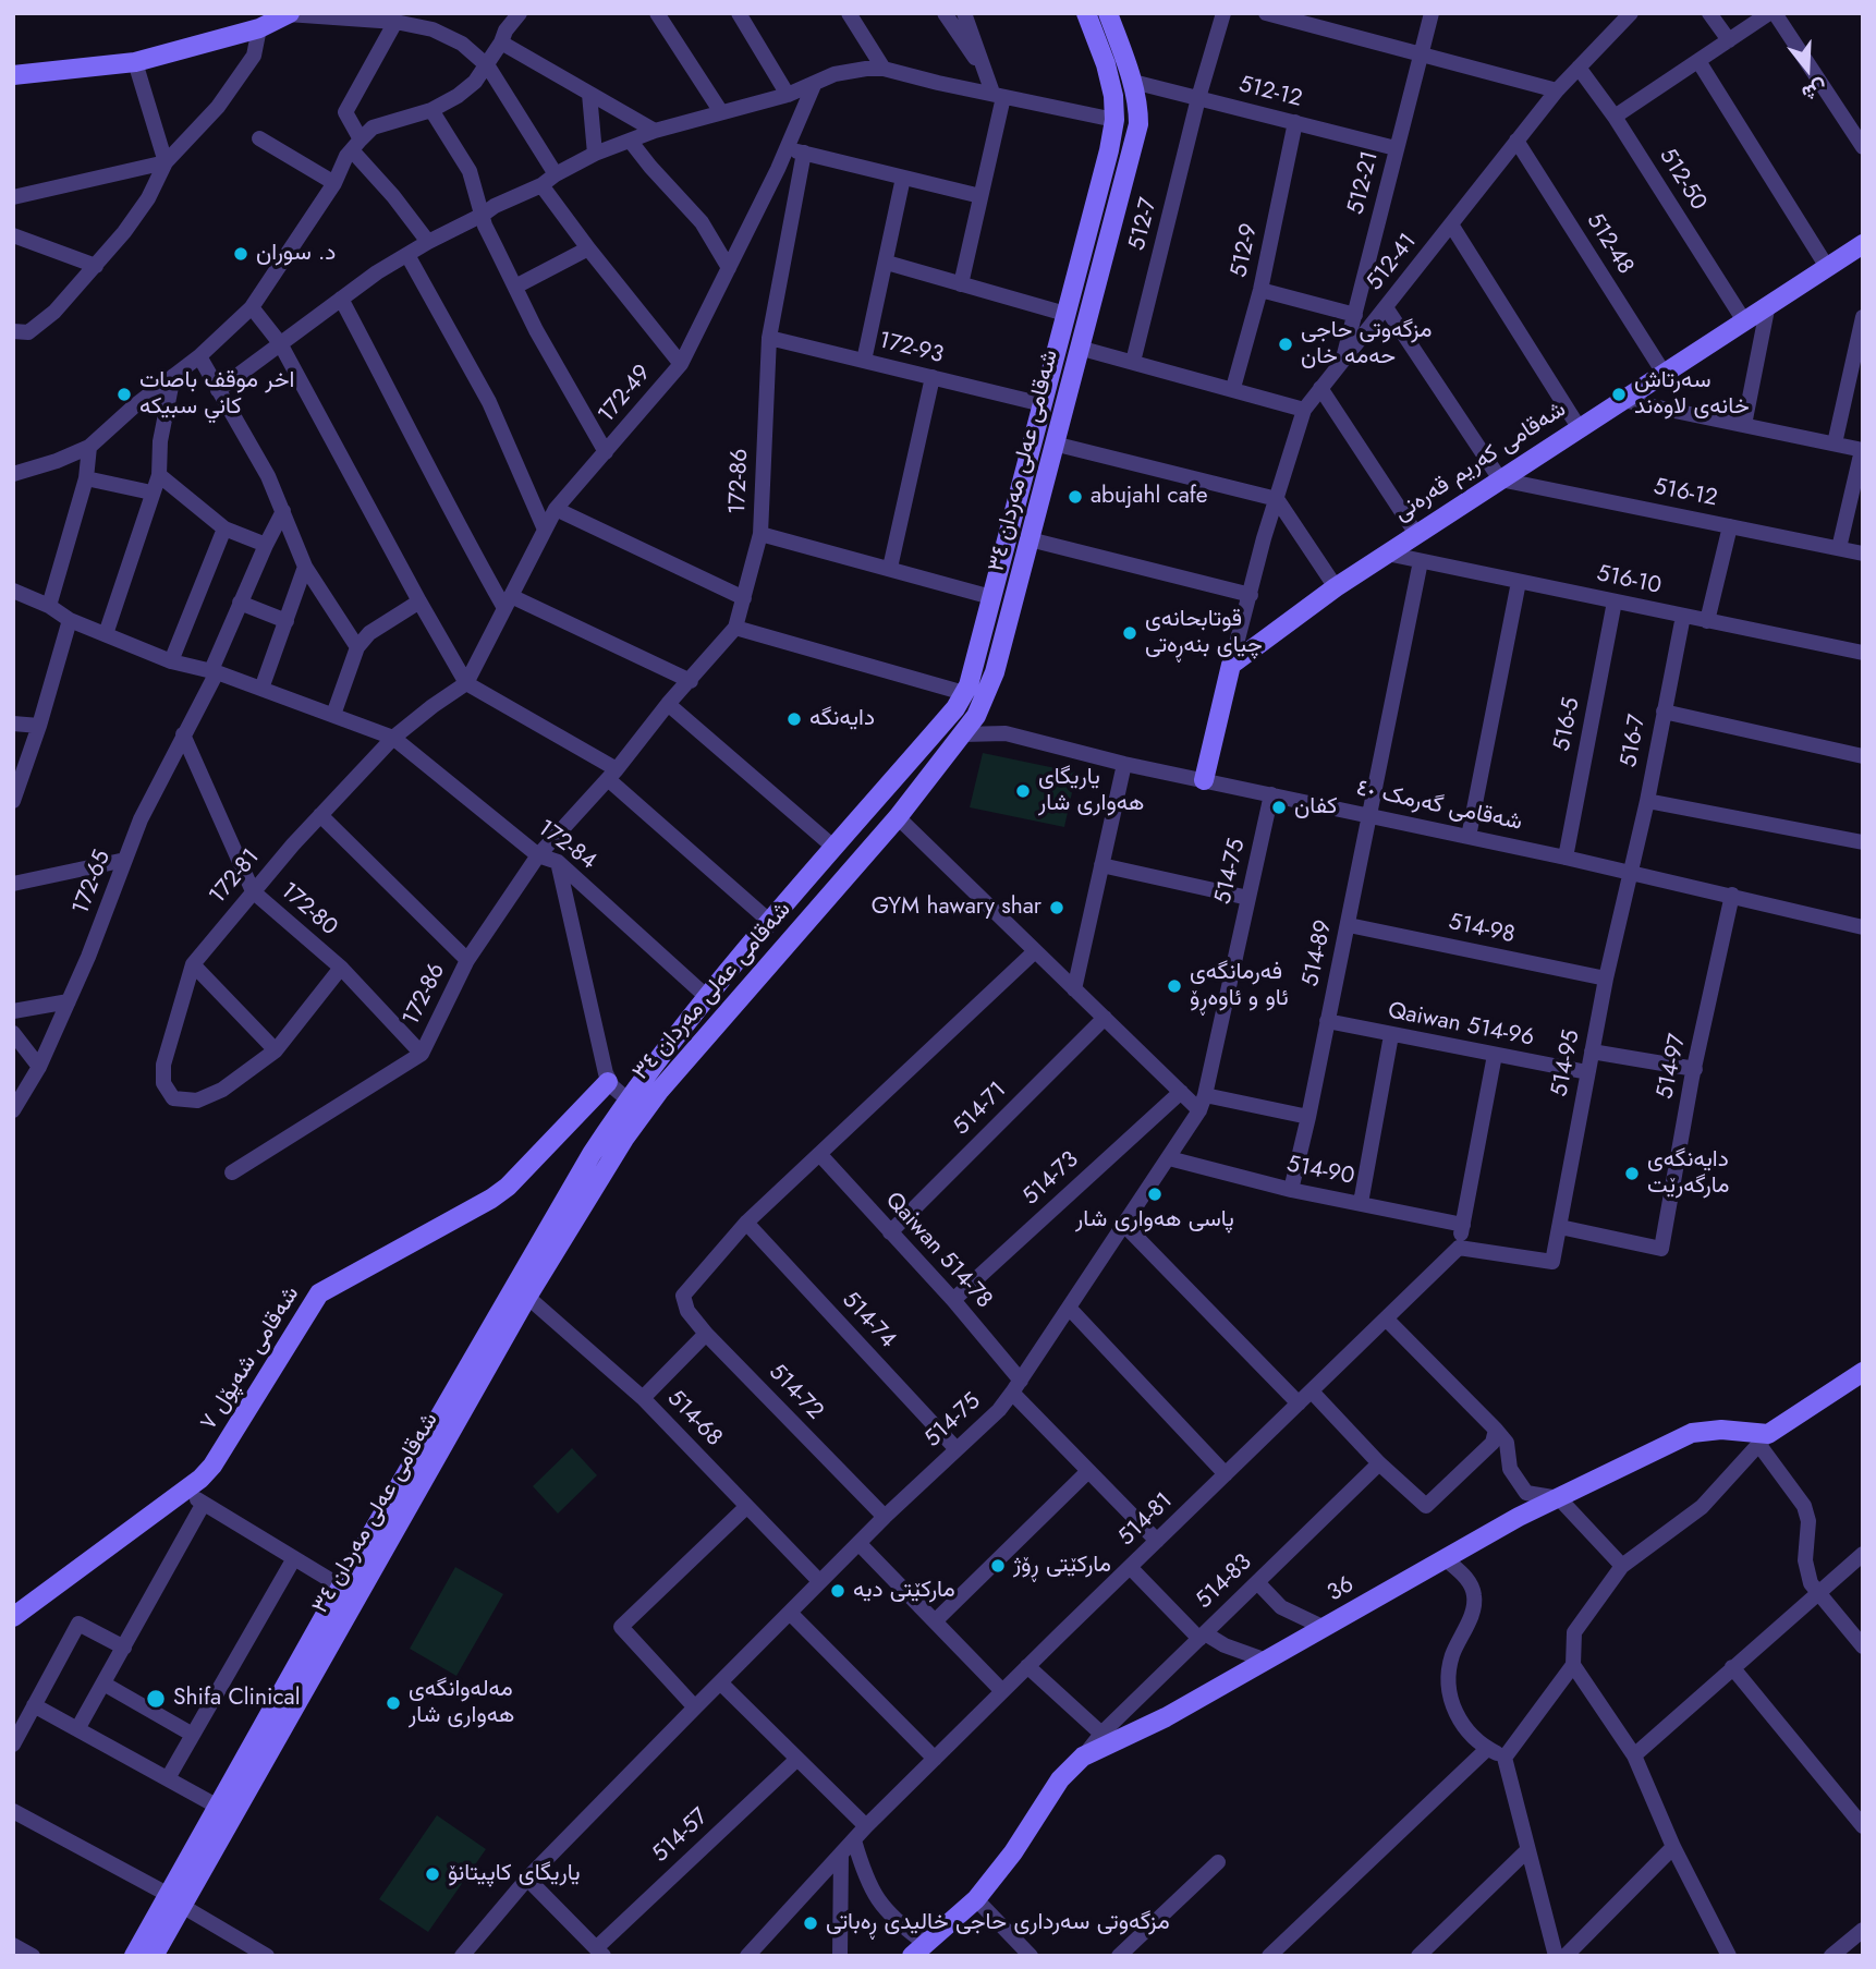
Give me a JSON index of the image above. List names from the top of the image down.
{
  "streets": {
    "main road": [
      "شەقامی عەلی مەردان ٣٤",
      "شەقامی کەریم قەرەنی",
      "شەقامی شەپۆل ٧",
      "36"
    ],
    "street": [
      "512-12",
      "512-50",
      "512-21",
      "512-7",
      "512-48",
      "512-9",
      "512-41",
      "172-93",
      "172-49",
      "172-86",
      "516-12",
      "516-10",
      "516-5",
      "516-7",
      "شەقامی گەرمک ٤٠",
      "172-84",
      "514-75",
      "172-81",
      "172-65",
      "172-80",
      "514-98",
      "514-89",
      "Qaiwan 514-96",
      "514-95",
      "514-97",
      "514-71",
      "514-90",
      "514-73",
      "Qaiwan 514-78",
      "514-74",
      "514-72",
      "514-68",
      "514-81",
      "514-83",
      "514-57"
    ]
  },
  "crossings": [
    ["512-12", "512-21"],
    ["512-12", "512-7"],
    ["512-12", "512-9"],
    ["512-12", "شەقامی عەلی مەردان ٣٤"],
    ["512-50", "512-41"],
    ["512-50", "شەقامی کەریم قەرەنی"],
    ["512-21", "512-41"],
    ["512-48", "512-41"],
    ["512-48", "شەقامی کەریم قەرەنی"],
    ["512-41", "شەقامی کەریم قەرەنی"],
    ["172-93", "شەقامی عەلی مەردان ٣٤"],
    ["172-93", "172-86"],
    ["172-49", "172-81"],
    ["شەقامی عەلی مەردان ٣٤", "شەقامی گەرمک ٤٠"],
    ["شەقامی عەلی مەردان ٣٤", "172-84"],
    ["شەقامی عەلی مەردان ٣٤", "514-68"],
    ["شەقامی کەریم قەرەنی", "516-12"],
    ["شەقامی کەریم قەرەنی", "516-10"],
    ["172-86", "172-84"],
    ["172-86", "172-80"],
    ["516-10", "516-5"],
    ["516-10", "516-7"],
    ["516-10", "514-89"],
    ["516-5", "شەقامی گەرمک ٤٠"],
    ["516-7", "شەقامی گەرمک ٤٠"],
    ["516-7", "514-95"],
    ["شەقامی گەرمک ٤٠", "514-75"],
    ["شەقامی گەرمک ٤٠", "514-89"],
    ["شەقامی گەرمک ٤٠", "514-95"],
    ["شەقامی گەرمک ٤٠", "514-97"],
    ["172-84", "172-81"],
    ["514-75", "514-90"],
    ["514-75", "Qaiwan 514-78"],
    ["514-75", "514-74"],
    ["514-75", "514-72"],
    ["514-75", "514-68"],
    ["172-81", "172-80"],
    ["172-65", "172-80"],
    ["514-98", "514-89"],
    ["514-98", "514-95"],
    ["514-89", "Qaiwan 514-96"],
    ["514-89", "514-90"],
    ["Qaiwan 514-96", "514-95"],
    ["514-95", "514-97"],
    ["514-95", "514-81"],
    ["514-71", "Qaiwan 514-78"],
    ["514-73", "Qaiwan 514-78"],
    ["Qaiwan 514-78", "514-81"],
    ["514-74", "514-72"],
    ["514-83", "36"]
  ],
  "places": [
    "د. سوران",
    "مزگەوتی حاجی حەمە خان",
    "اخر موقف باصات كاني سبيكه",
    "سەرتاش خانەی لاوەند",
    "abujahl cafe",
    "قوتابحانەی چیای بنەڕەتی",
    "دایەنگە",
    "یاریگای هەواری شار",
    "كفان",
    "GYM hawary shar",
    "فەرمانگەی ئاو و ئاوەڕۆ",
    "دایەنگەی مارگەرێت",
    "پاسی هەواری شار",
    "مارکێتی ڕۆژ",
    "مارکێتی دیە",
    "Shifa Clinical",
    "مەلەوانگەی هەواری شار",
    "یاریگای کاپیتانۆ",
    "مزگەوتی سەرداری حاجی خالیدی ڕەباتی"
  ],
  "north": "bottom"
}
